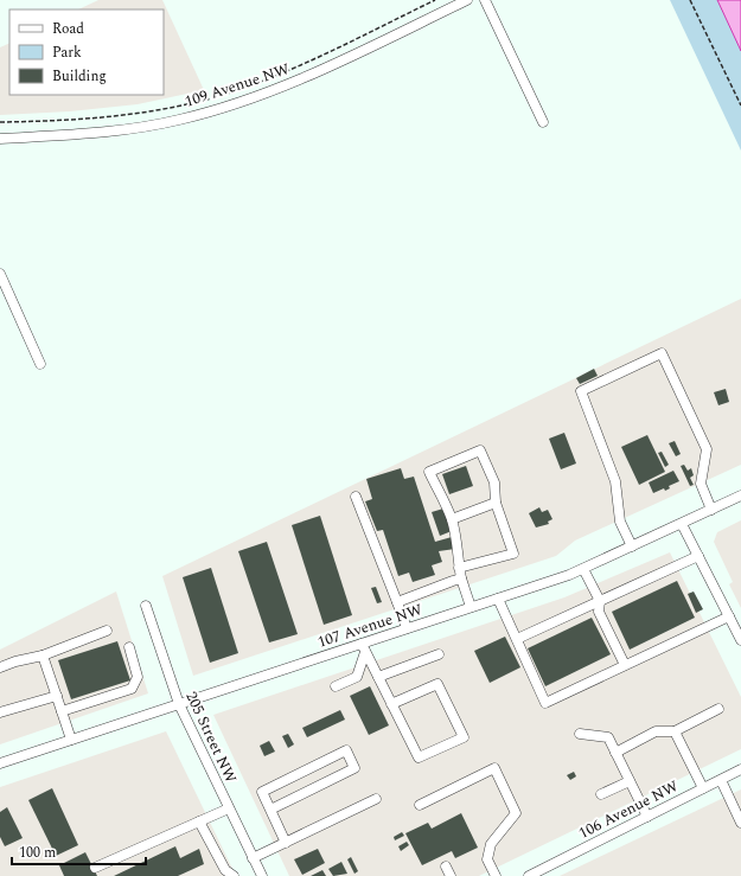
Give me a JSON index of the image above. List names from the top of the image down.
{
  "streets": {
    "street": [
      "109 Avenue NW",
      "107 Avenue NW",
      "205 Street NW",
      "106 Avenue NW"
    ]
  },
  "crossings": [
    ["107 Avenue NW", "205 Street NW"]
  ],
  "legend": ["Road", "Park", "Building"],
  "scale_bar": "100 m"
}
